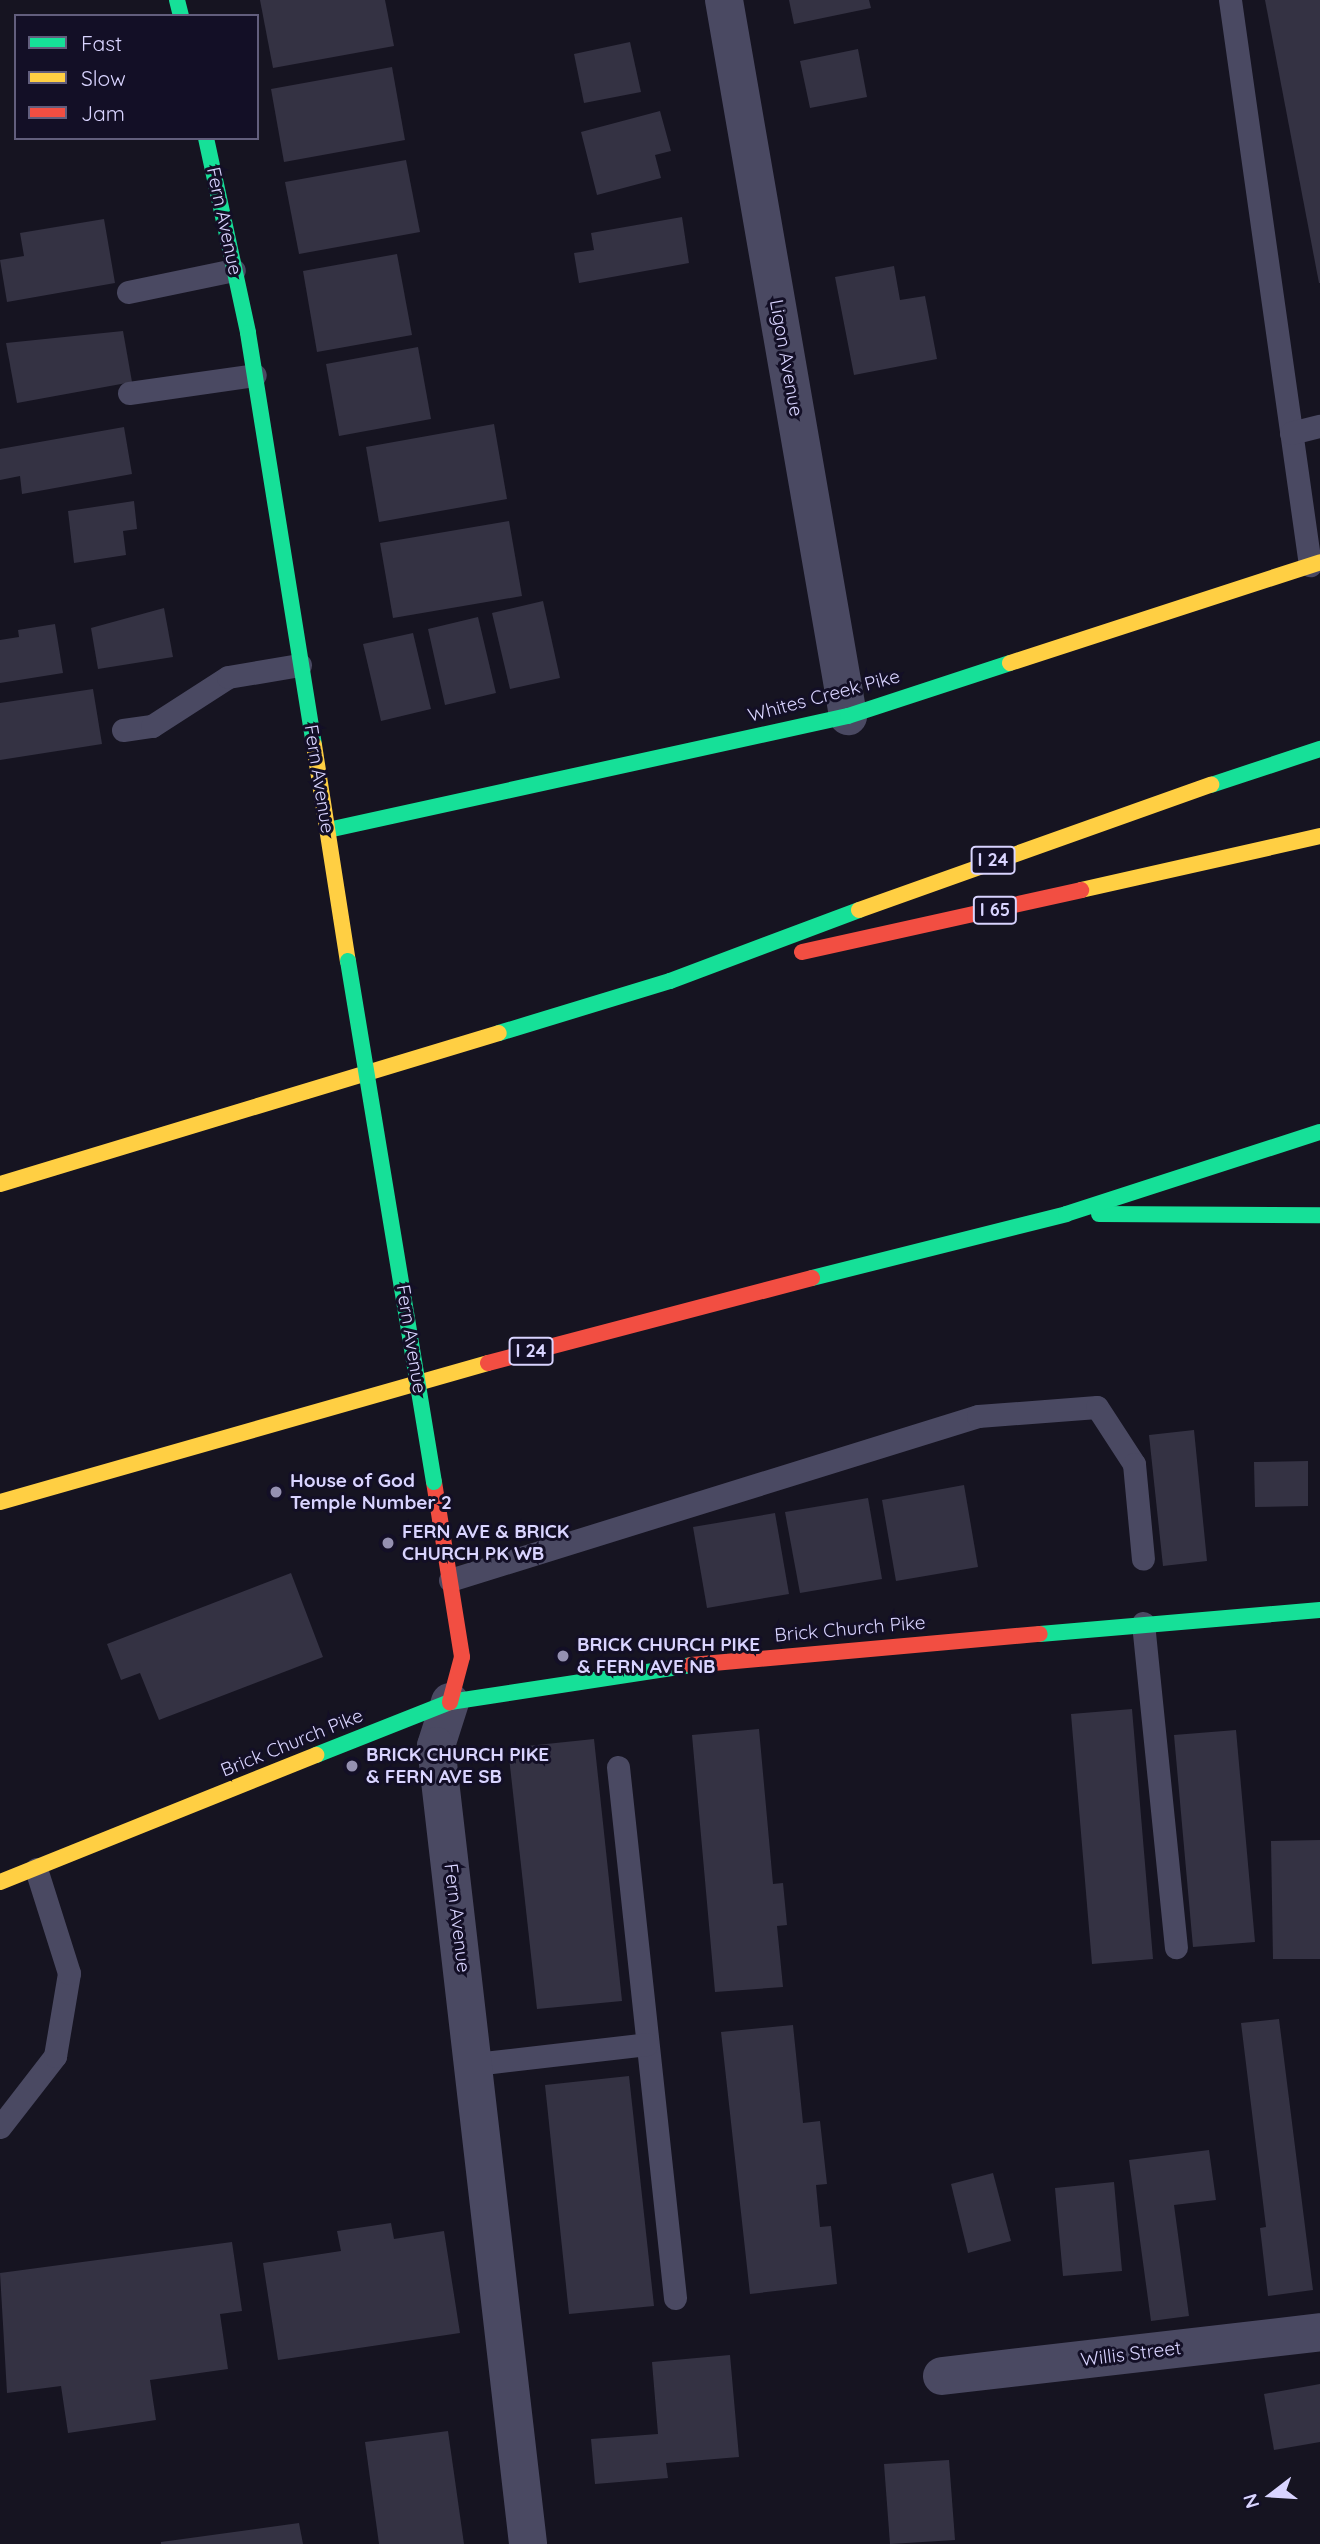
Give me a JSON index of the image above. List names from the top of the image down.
{
  "streets": {
    "main road": [
      "Fern Avenue",
      "Whites Creek Pike",
      "I 24",
      "I 65",
      "Brick Church Pike"
    ],
    "street": ["Ligon Avenue", "Willis Street"]
  },
  "crossings": [
    ["Fern Avenue", "Whites Creek Pike"],
    ["Fern Avenue", "Brick Church Pike"],
    ["Ligon Avenue", "Whites Creek Pike"],
    ["I 24", "I 65"]
  ],
  "places": [
    "House of God Temple Number 2",
    "FERN AVE & BRICK CHURCH PK WB",
    "BRICK CHURCH PIKE & FERN AVE NB",
    "BRICK CHURCH PIKE & FERN AVE SB"
  ],
  "legend": ["Fast", "Slow", "Jam"],
  "north": "left"
}
